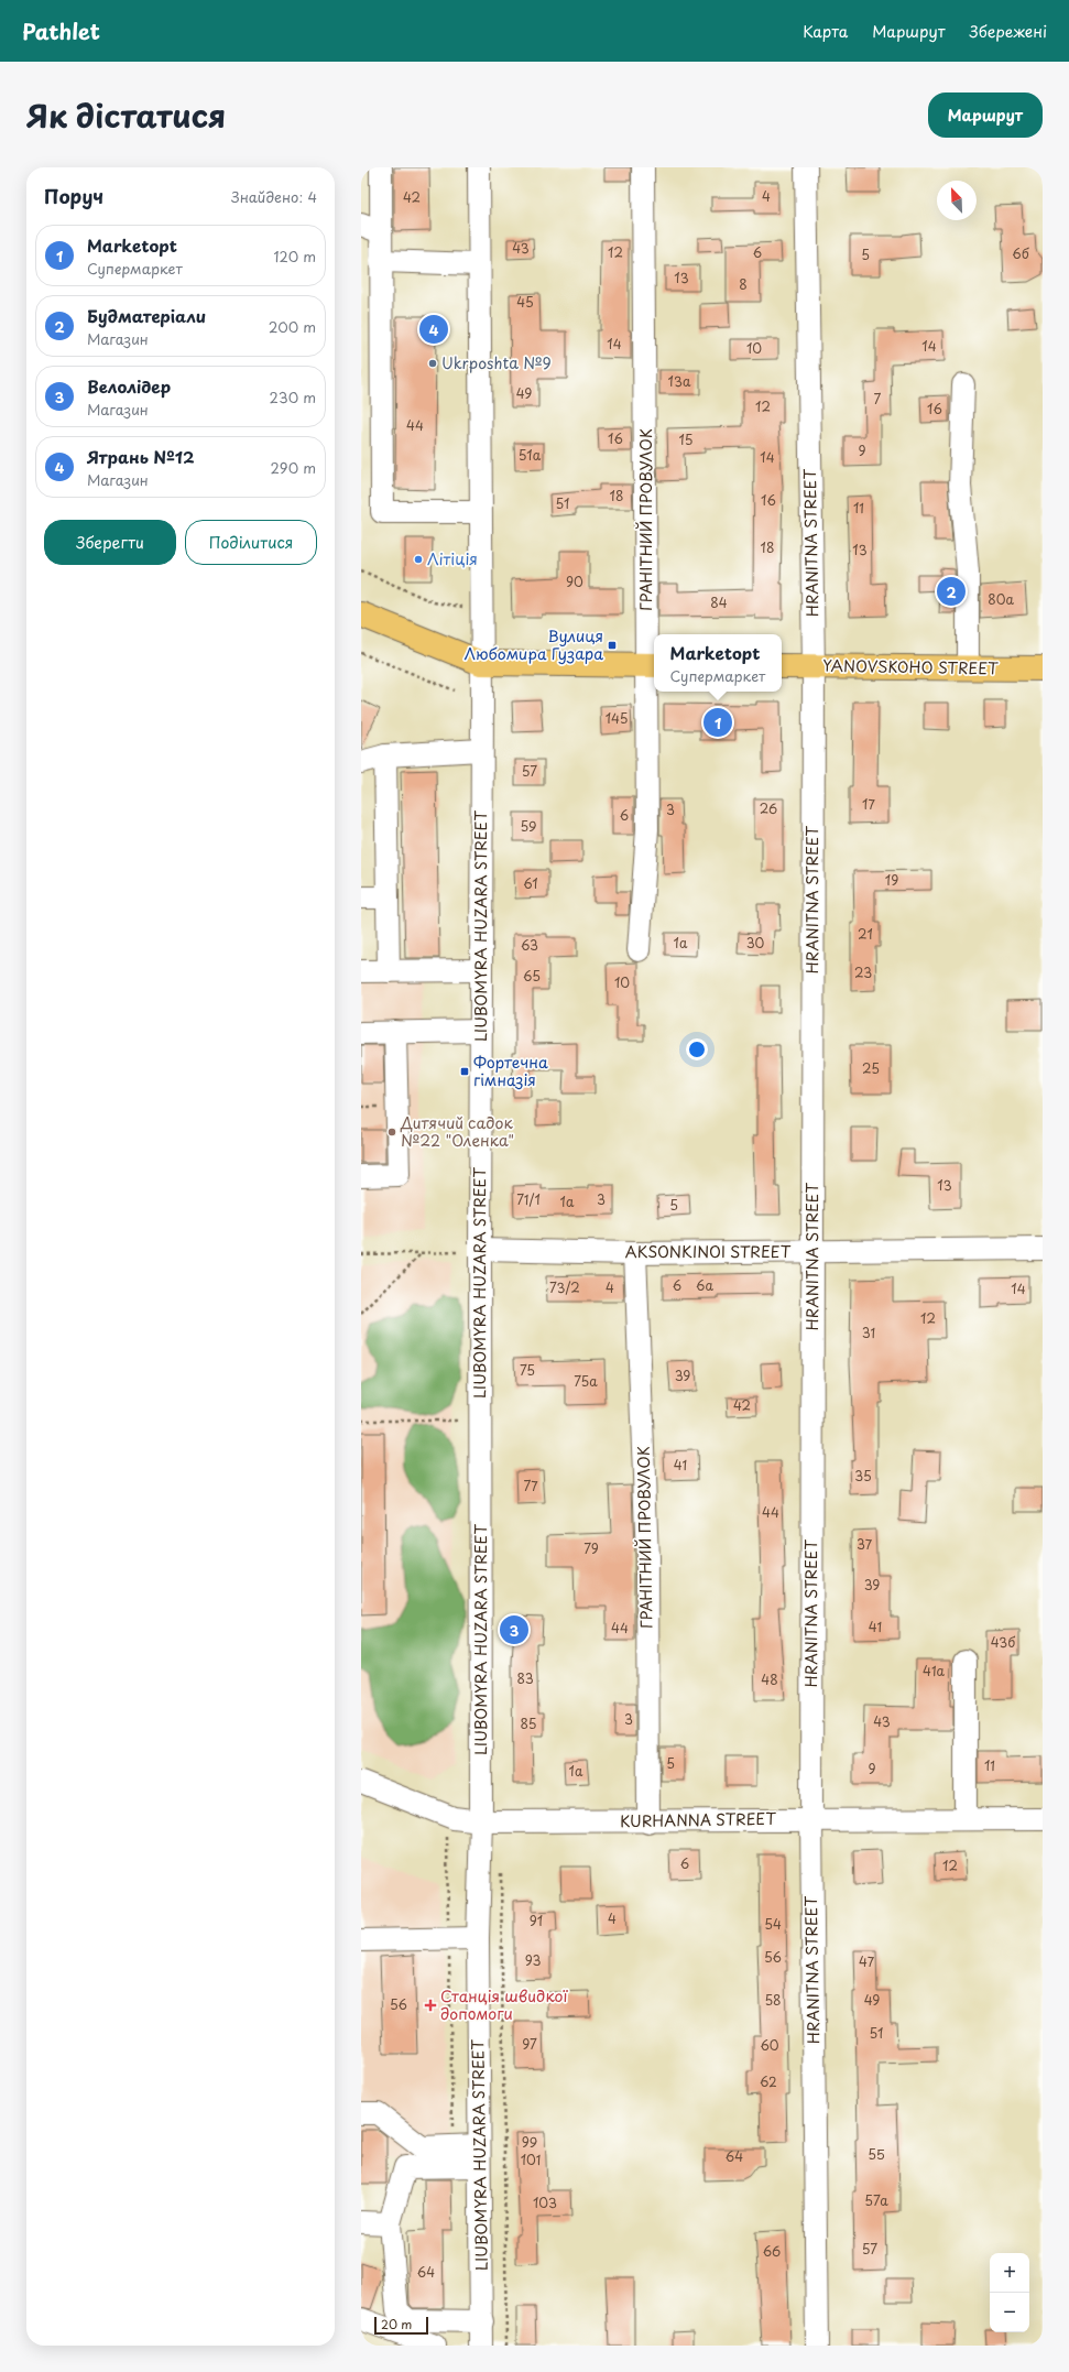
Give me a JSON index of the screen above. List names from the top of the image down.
{
  "streets": {
    "main road": ["YANOVSKOHO STREET"],
    "street": [
      "ГРАНІТНИЙ ПРОВУЛОК",
      "HRANITNA STREET",
      "LIUBOMYRA HUZARA STREET",
      "AKSONKINOI STREET",
      "KURHANNA STREET"
    ]
  },
  "crossings": [
    ["ГРАНІТНИЙ ПРОВУЛОК", "AKSONKINOI STREET"],
    ["ГРАНІТНИЙ ПРОВУЛОК", "KURHANNA STREET"],
    ["HRANITNA STREET", "YANOVSKOHO STREET"],
    ["HRANITNA STREET", "AKSONKINOI STREET"],
    ["HRANITNA STREET", "KURHANNA STREET"],
    ["LIUBOMYRA HUZARA STREET", "AKSONKINOI STREET"],
    ["LIUBOMYRA HUZARA STREET", "KURHANNA STREET"]
  ],
  "places": {
    "other": ["Ukrposhta №9", "Літіція", "Дитячий садок №22 \"Оленка\""],
    "transit": ["Вулиця Любомира Гузара", "Фортечна гімназія"],
    "health": ["Станція швидкої допомоги"]
  },
  "house_numbers": [
    "4",
    "42",
    "43",
    "12",
    "6",
    "6б",
    "5",
    "13",
    "8",
    "45",
    "14",
    "14",
    "10",
    "13а",
    "49",
    "7",
    "12",
    "16",
    "44",
    "16",
    "15",
    "9",
    "51а",
    "14",
    "18",
    "16",
    "51",
    "11",
    "18",
    "13",
    "90",
    "80а",
    "84",
    "145",
    "57",
    "17",
    "26",
    "3",
    "6",
    "59",
    "19",
    "61",
    "21",
    "1а",
    "30",
    "63",
    "23",
    "65",
    "10",
    "25",
    "13",
    "71/1",
    "3",
    "1а",
    "5",
    "6",
    "6а",
    "73/2",
    "4",
    "14",
    "12",
    "31",
    "75",
    "39",
    "75а",
    "42",
    "41",
    "35",
    "77",
    "44",
    "37",
    "79",
    "39",
    "41",
    "44",
    "43б",
    "41а",
    "83",
    "48",
    "3",
    "43",
    "85",
    "5",
    "11",
    "9",
    "1а",
    "6",
    "12",
    "4",
    "91",
    "54",
    "56",
    "93",
    "47",
    "58",
    "49",
    "56",
    "51",
    "97",
    "60",
    "62",
    "99",
    "55",
    "64",
    "101",
    "57а",
    "103",
    "57",
    "66",
    "64"
  ],
  "scale_bar": "20 m",
  "north": "top left",
  "page": {
    "header": "Pathlet",
    "nav": ["Карта", "Маршрут", "Збережені"],
    "title": "Як дістатися",
    "buttons": [
      "Маршрут",
      ["Зберегти", "Поділитися"]
    ],
    "heading": ["Поруч", "Знайдено: 4"],
    "list": [
      {
        "mark": "1",
        "name": "Marketopt",
        "note": "Супермаркет",
        "value": "120 m"
      },
      {
        "mark": "2",
        "name": "Будматеріали",
        "note": "Магазин",
        "value": "200 m"
      },
      {
        "mark": "3",
        "name": "Велолідер",
        "note": "Магазин",
        "value": "230 m"
      },
      {
        "mark": "4",
        "name": "Ятрань №12",
        "note": "Магазин",
        "value": "290 m"
      }
    ],
    "pins": [
      "4",
      "2",
      "1",
      "3"
    ],
    "popup": ["Marketopt", "Супермаркет"],
    "map_buttons": ["+", "−"],
    "scale": "20 m"
  }
}
